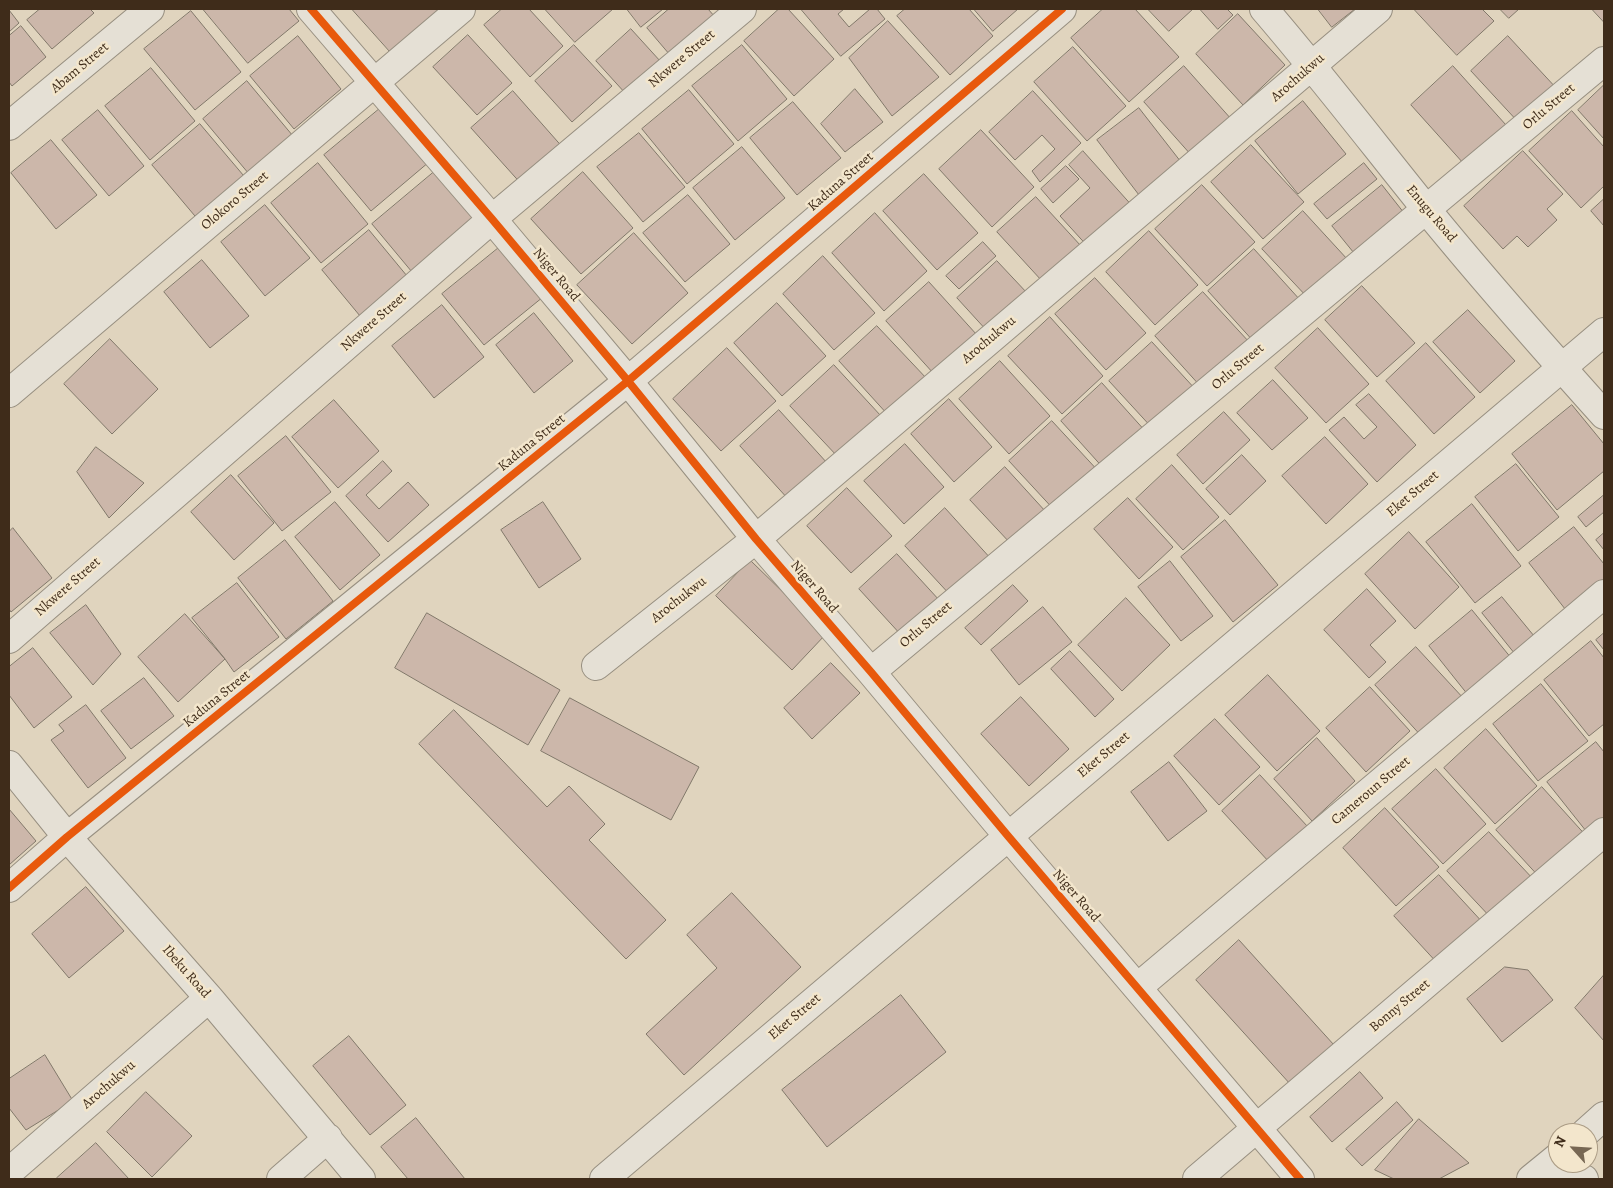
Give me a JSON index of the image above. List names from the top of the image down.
{
  "streets": {
    "street": [
      "Nkwere Street",
      "Abam Street",
      "Arochukwu",
      "Orlu Street",
      "Kaduna Street",
      "Olokoro Street",
      "Enugu Road",
      "Niger Road",
      "Eket Street",
      "Cameroun Street",
      "Ibeku Road",
      "Bonny Street"
    ]
  },
  "crossings": [
    ["Nkwere Street", "Niger Road"],
    ["Arochukwu", "Enugu Road"],
    ["Arochukwu", "Niger Road"],
    ["Arochukwu", "Ibeku Road"],
    ["Orlu Street", "Enugu Road"],
    ["Orlu Street", "Niger Road"],
    ["Kaduna Street", "Niger Road"],
    ["Kaduna Street", "Ibeku Road"],
    ["Olokoro Street", "Niger Road"],
    ["Enugu Road", "Eket Street"],
    ["Niger Road", "Eket Street"],
    ["Niger Road", "Cameroun Street"],
    ["Niger Road", "Bonny Street"]
  ],
  "north": "top left"
}
